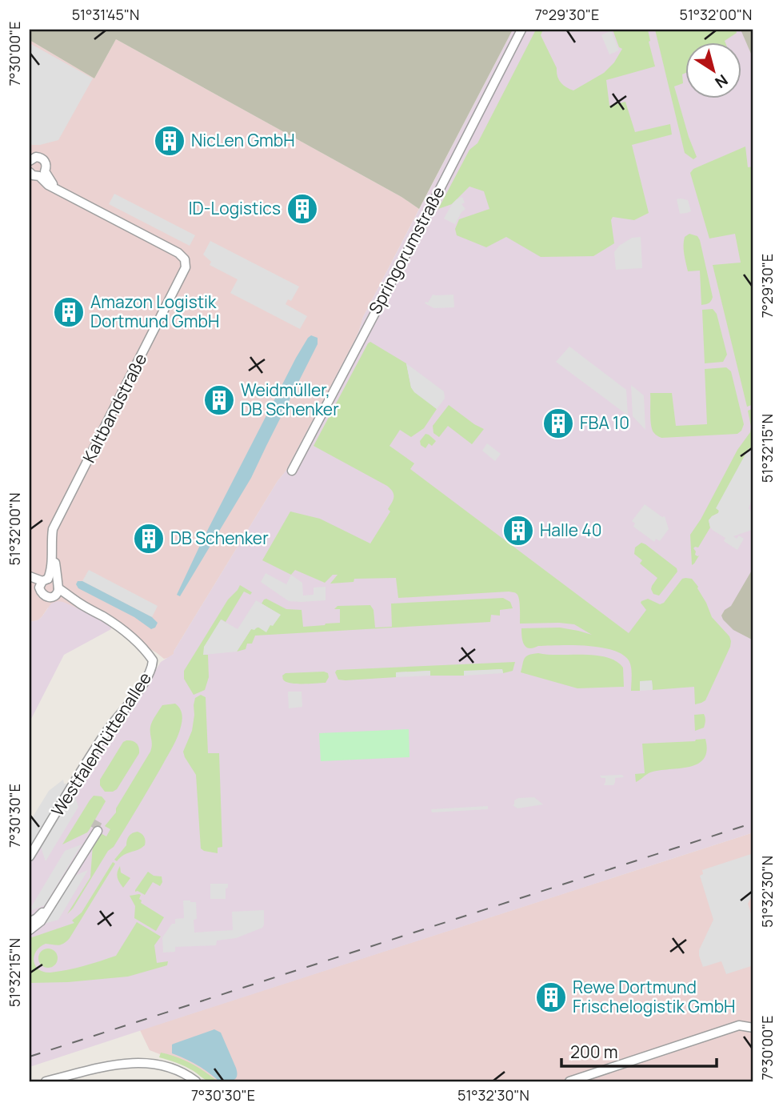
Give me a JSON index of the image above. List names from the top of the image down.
{
  "streets": {
    "street": ["Springorumstraße", "Kaltbandstraße", "Westfalenhüttenallee"]
  },
  "crossings": [
    ["Kaltbandstraße", "Westfalenhüttenallee"]
  ],
  "places": {
    "building": [
      "NicLen GmbH",
      "ID-Logistics",
      "Amazon Logistik Dortmund GmbH",
      "Weidmüller, DB Schenker",
      "FBA 10",
      "Halle 40",
      "DB Schenker",
      "Rewe Dortmund Frischelogistik GmbH"
    ]
  },
  "scale_bar": "200 m",
  "north": "bottom right",
  "coordinates": [
    "51°31'45\"N",
    "7°29'30\"E",
    "51°32'00\"N",
    "7°30'00\"E",
    "51°32'15\"N",
    "7°30'30\"E",
    "51°32'30\"N"
  ]
}
